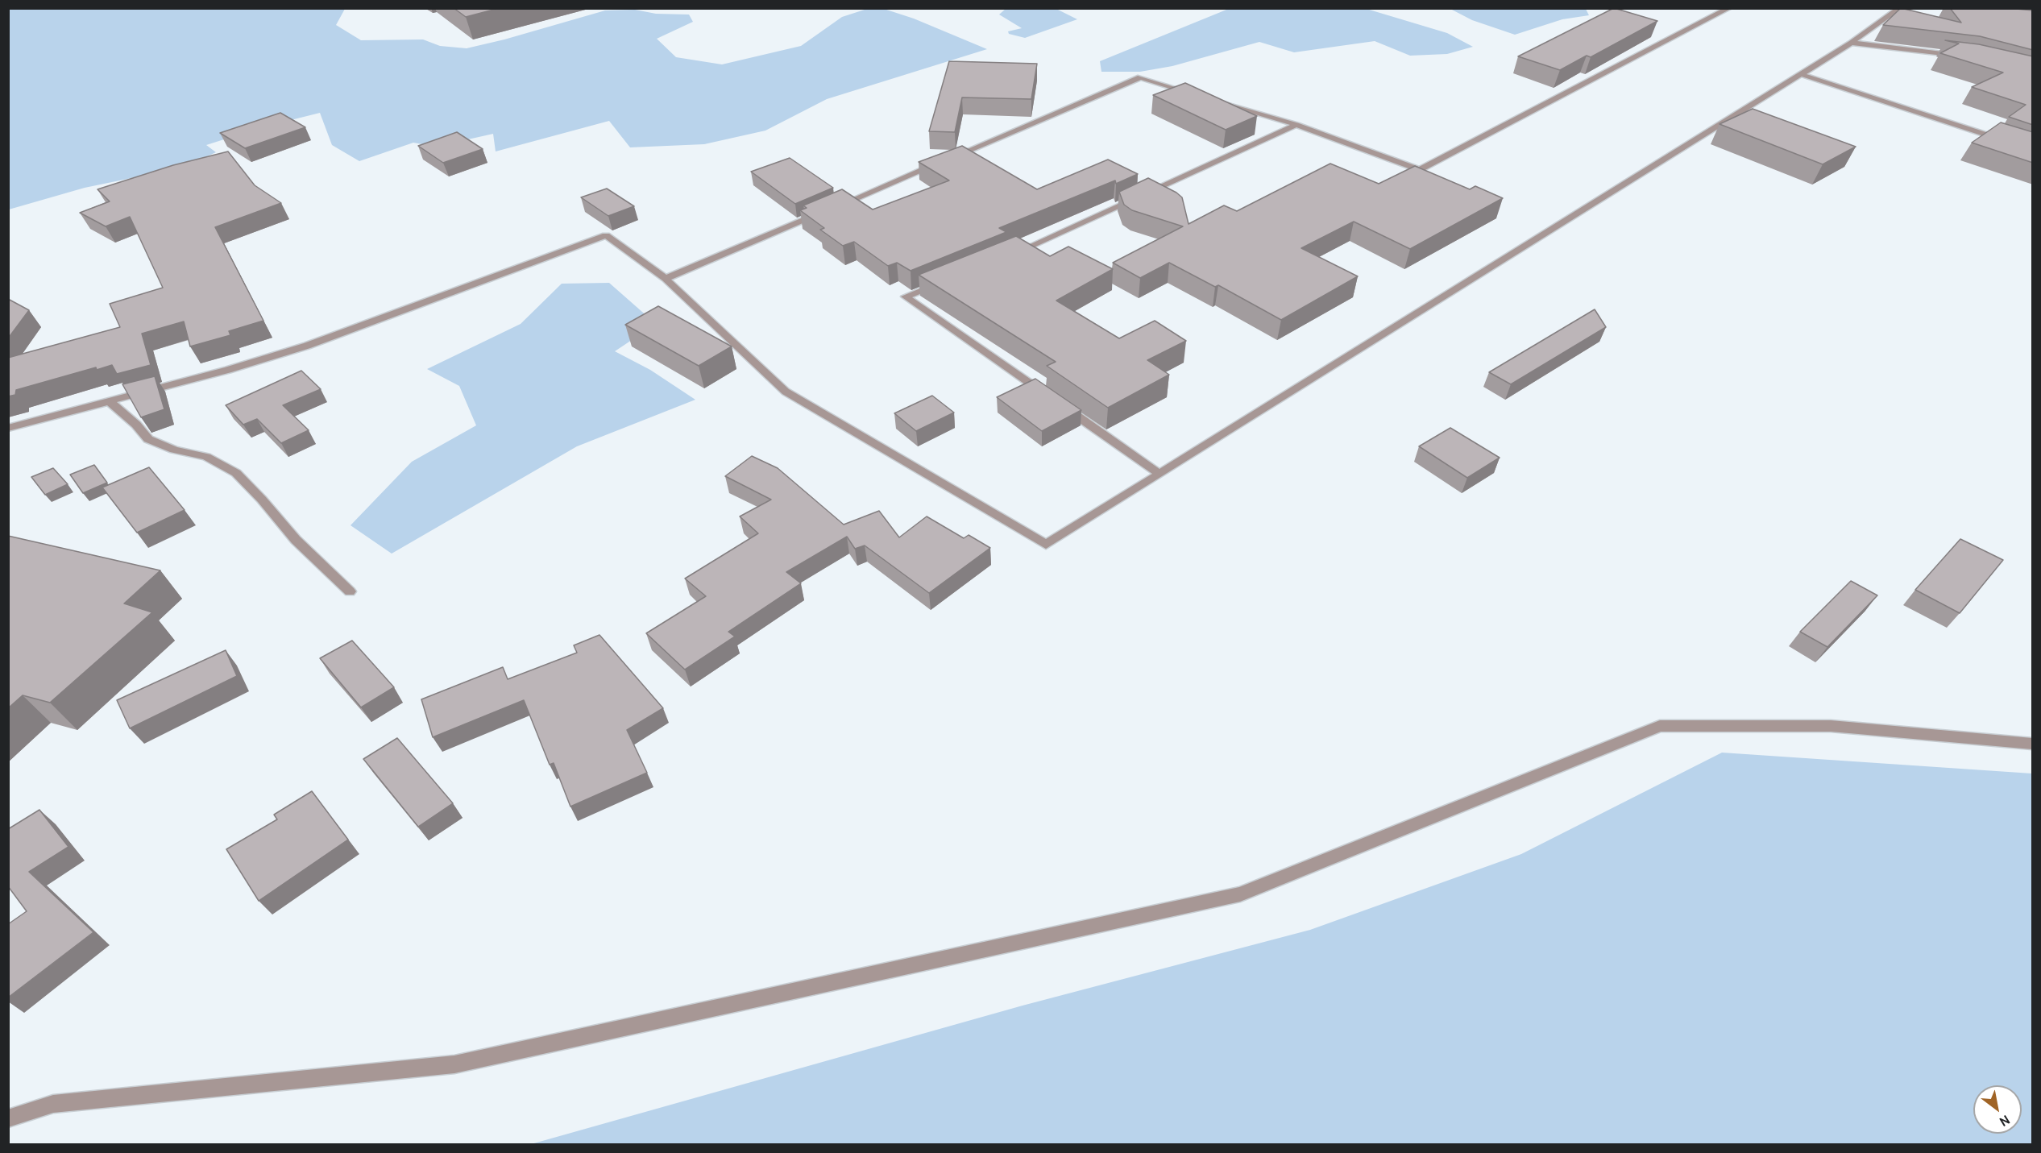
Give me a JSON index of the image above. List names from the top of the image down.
{
  "north": "bottom right"
}
